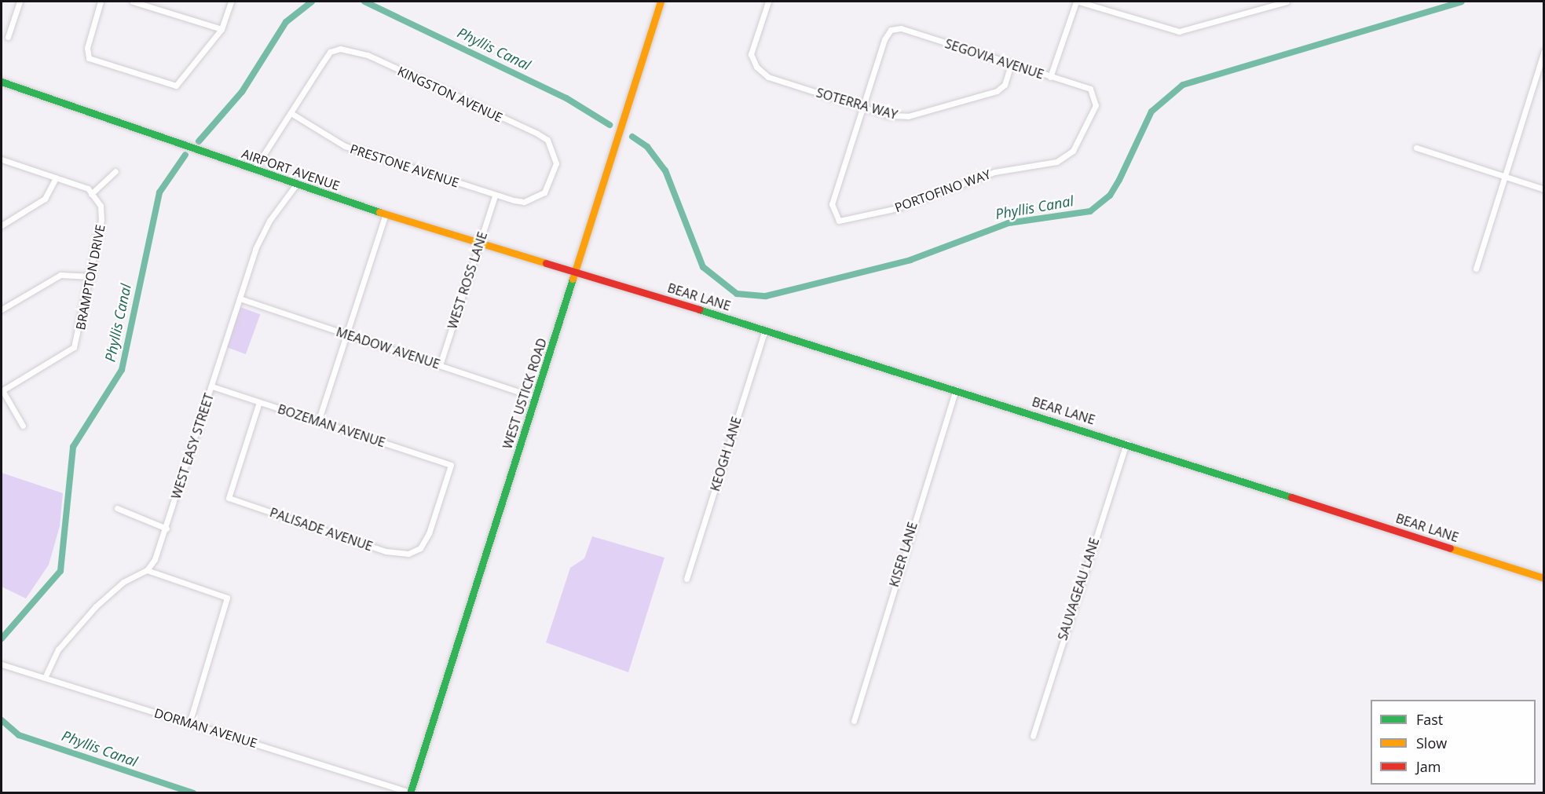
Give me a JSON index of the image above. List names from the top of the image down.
{
  "streets": {
    "street": [
      "SEGOVIA AVENUE",
      "KINGSTON AVENUE",
      "SOTERRA WAY",
      "PRESTONE AVENUE",
      "AIRPORT AVENUE",
      "PORTOFINO WAY",
      "BRAMPTON DRIVE",
      "WEST ROSS LANE",
      "BEAR LANE",
      "MEADOW AVENUE",
      "WEST USTICK ROAD",
      "BOZEMAN AVENUE",
      "WEST EASY STREET",
      "KEOGH LANE",
      "PALISADE AVENUE",
      "KISER LANE",
      "SAUVAGEAU LANE",
      "DORMAN AVENUE"
    ]
  },
  "crossings": [
    ["SEGOVIA AVENUE", "SOTERRA WAY"],
    ["SEGOVIA AVENUE", "PORTOFINO WAY"],
    ["KINGSTON AVENUE", "PRESTONE AVENUE"],
    ["SOTERRA WAY", "PORTOFINO WAY"],
    ["PRESTONE AVENUE", "WEST ROSS LANE"],
    ["AIRPORT AVENUE", "WEST ROSS LANE"],
    ["AIRPORT AVENUE", "BEAR LANE"],
    ["AIRPORT AVENUE", "WEST USTICK ROAD"],
    ["AIRPORT AVENUE", "WEST EASY STREET"],
    ["WEST ROSS LANE", "MEADOW AVENUE"],
    ["BEAR LANE", "WEST USTICK ROAD"],
    ["BEAR LANE", "KEOGH LANE"],
    ["BEAR LANE", "KISER LANE"],
    ["BEAR LANE", "SAUVAGEAU LANE"],
    ["MEADOW AVENUE", "WEST USTICK ROAD"],
    ["MEADOW AVENUE", "WEST EASY STREET"],
    ["WEST USTICK ROAD", "DORMAN AVENUE"],
    ["BOZEMAN AVENUE", "WEST EASY STREET"],
    ["BOZEMAN AVENUE", "PALISADE AVENUE"]
  ],
  "water": ["Phyllis Canal"],
  "legend": ["Fast", "Slow", "Jam"]
}
